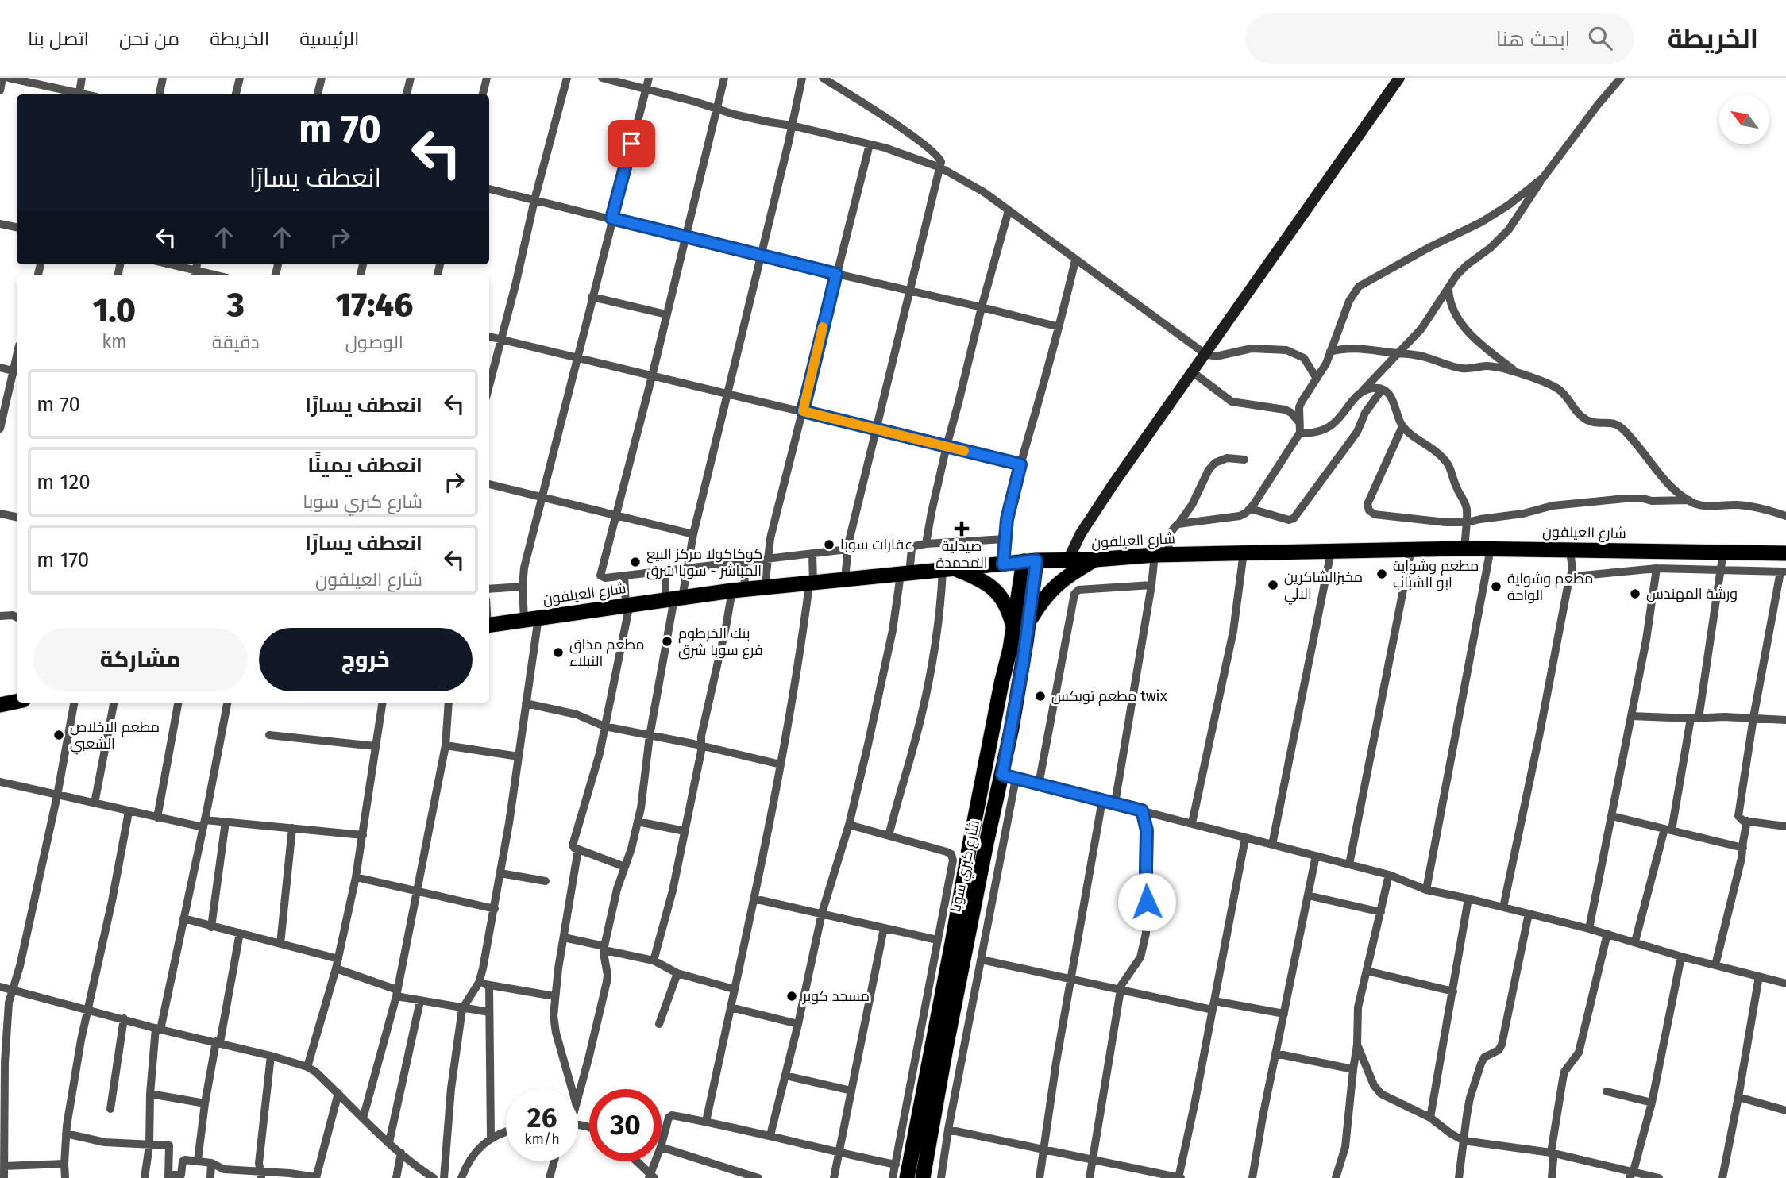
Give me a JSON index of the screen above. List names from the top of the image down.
{
  "streets": {
    "highway": ["شارع العيلفون", "شارع كبري سوبا"]
  },
  "crossings": [
    ["شارع العيلفون", "شارع كبري سوبا"]
  ],
  "places": {
    "health": ["صيدلية المحمدة"],
    "other": [
      "عقارات سوبا",
      "كوكاكولا مركز البيع المباشر - سوبا شرق",
      "مطعم وشواية ابو الشباب",
      "مخبزالشاكرين الالي",
      "مطعم وشواية الواحة",
      "ورشة المهندس",
      "بنك الخرطوم فرع سوبا شرق",
      "مطعم مذاق النبلاء",
      "مطعم تويكس twix",
      "مطعم الاخلاص الشعبي",
      "مسجد كوير"
    ]
  },
  "north": "top left",
  "page": {
    "header": "الخريطة",
    "search": "ابحث هنا",
    "nav": [
      "الرئيسية",
      "الخريطة",
      "من نحن",
      "اتصل بنا"
    ],
    "turn": ["70 m", "انعطف يسارًا"],
    "eta": [
      "17:46",
      "الوصول",
      "3",
      "دقيقة",
      "1.0",
      "km"
    ],
    "list": [
      {
        "name": "انعطف يسارًا",
        "value": "70 m"
      },
      {
        "name": "انعطف يمينًا",
        "note": "شارع كبري سوبا",
        "value": "120 m"
      },
      {
        "name": "انعطف يسارًا",
        "note": "شارع العيلفون",
        "value": "170 m"
      }
    ],
    "buttons": ["خروج", "مشاركة"],
    "speed": "26 km/h",
    "limit": "30"
  }
}
